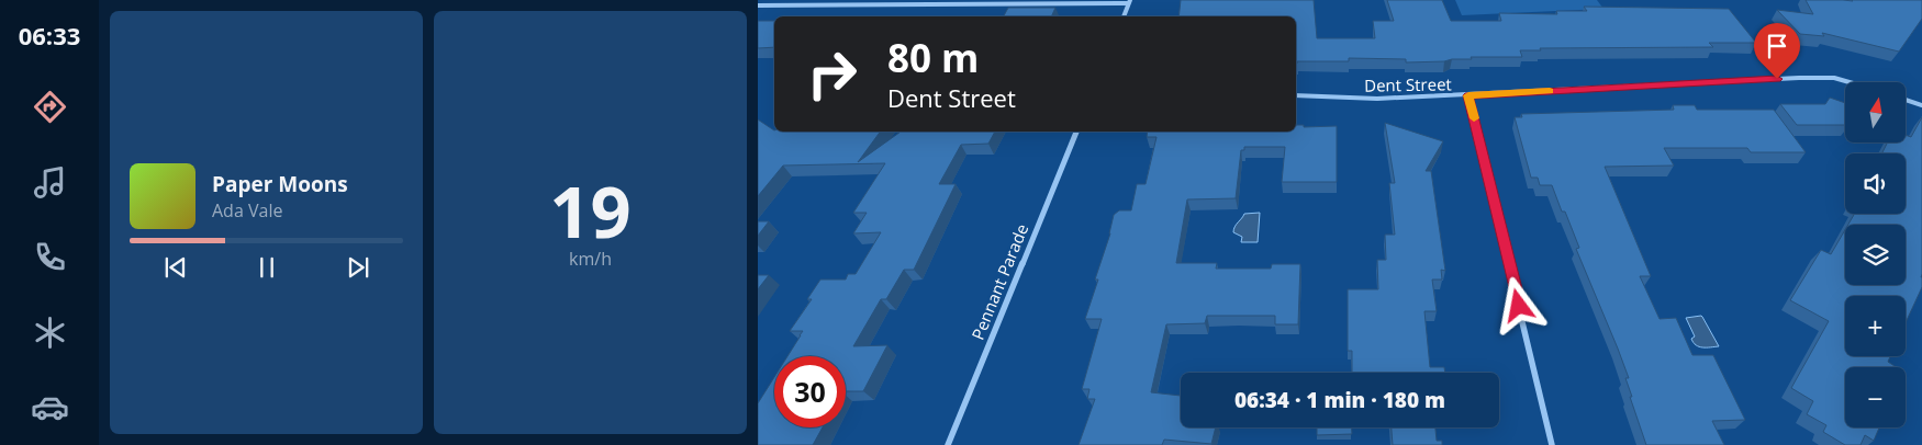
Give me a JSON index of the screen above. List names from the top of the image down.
{
  "streets": {
    "street": ["Dent Street", "Pennant Parade"]
  },
  "north": "top",
  "page": {
    "tabs": "06:33",
    "tile": ["19", "km/h"],
    "turn": ["80 m", "Dent Street"],
    "map_buttons": ["+", "−"],
    "song": ["Paper Moons", "Ada Vale"],
    "limit": "30",
    "trip": "06:34 · 1 min · 180 m"
  }
}
